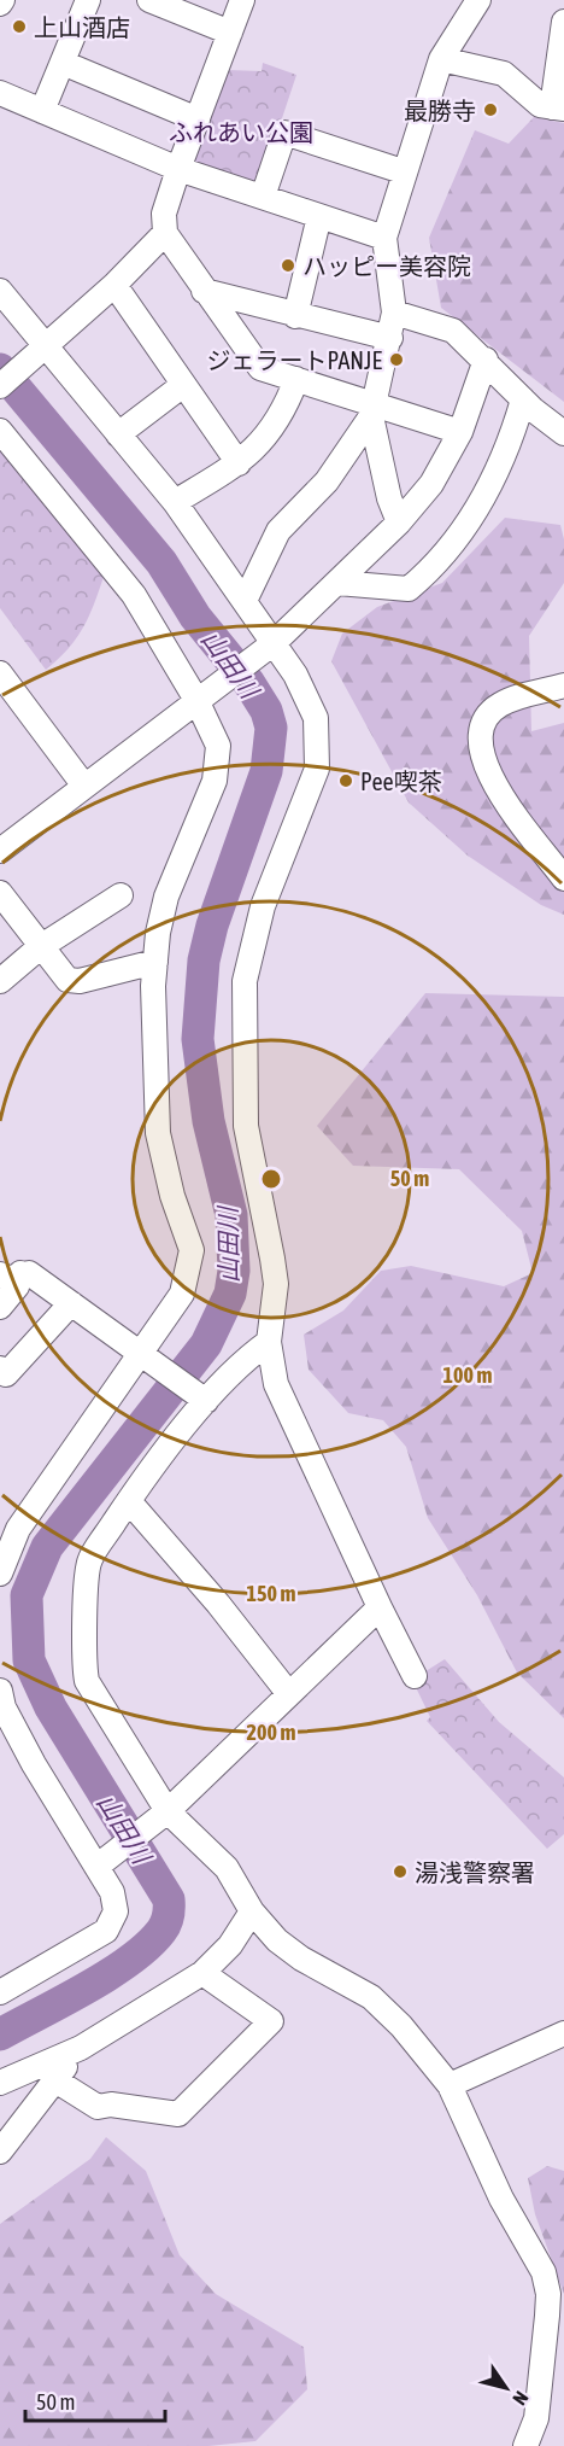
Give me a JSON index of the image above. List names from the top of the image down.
{
  "water": ["山田川"],
  "parks": ["ふれあい公園"],
  "places": [
    "上山酒店",
    "最勝寺",
    "ハッピー美容院",
    "ジェラートPANJE",
    "Pee喫茶",
    "湯浅警察署"
  ],
  "scale_bar": "50 m",
  "north": "bottom right",
  "rings": [
    "50 m",
    "100 m",
    "150 m",
    "200 m"
  ]
}
